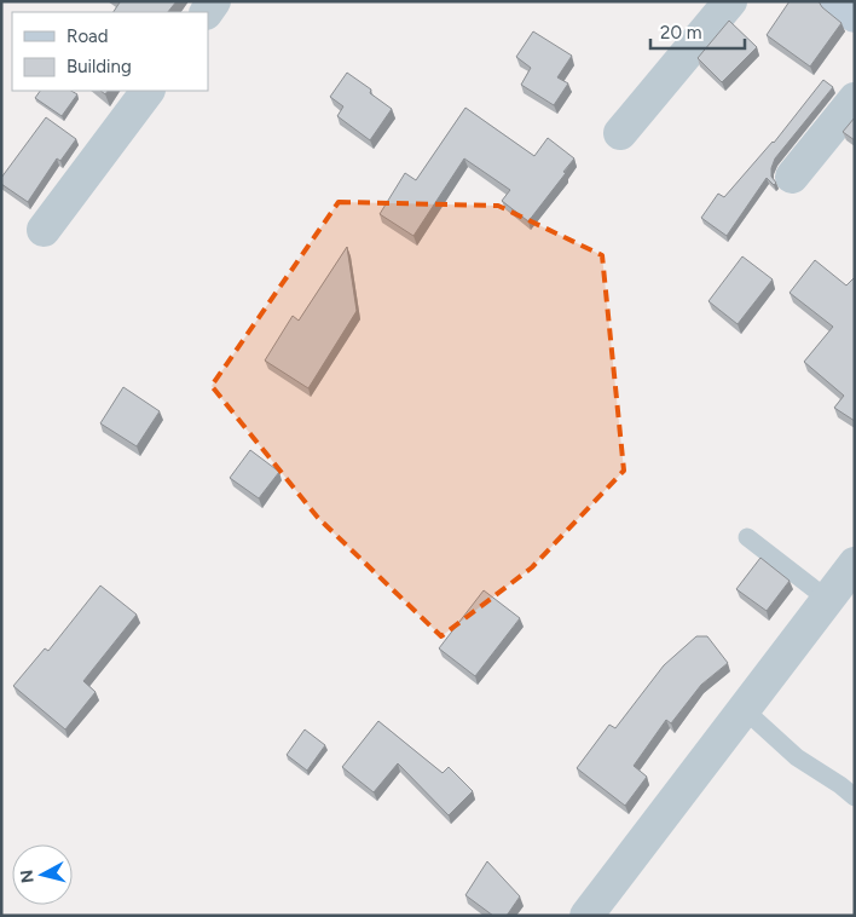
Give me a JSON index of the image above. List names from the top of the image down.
{
  "legend": ["Road", "Building"],
  "scale_bar": "20 m",
  "north": "left"
}
